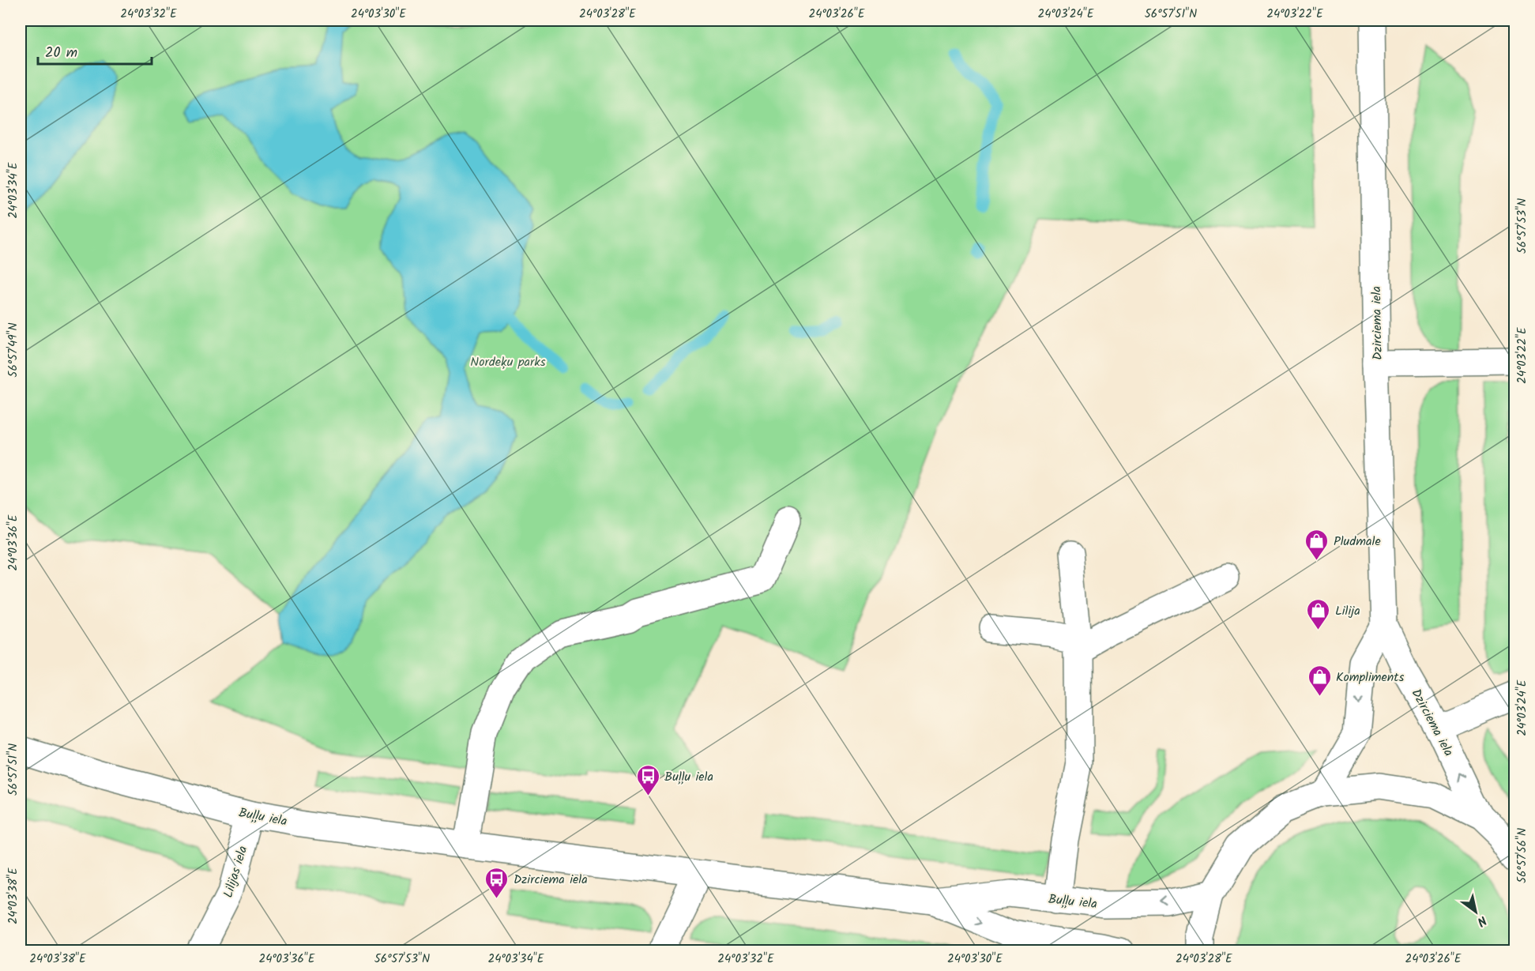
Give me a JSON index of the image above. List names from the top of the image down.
{
  "streets": {
    "street": ["Dzirciema iela", "Buļļu iela", "Lilijas iela"]
  },
  "crossings": [
    ["Buļļu iela", "Lilijas iela"]
  ],
  "parks": ["Nordeķu parks"],
  "places": {
    "shop": ["Pludmale", "Lilija", "Kompliments"],
    "bus stop": ["Buļļu iela", "Dzirciema iela"]
  },
  "scale_bar": "20 m",
  "north": "bottom right",
  "coordinates": [
    "24°03'32\"E",
    "24°03'30\"E",
    "24°03'28\"E",
    "24°03'26\"E",
    "24°03'24\"E",
    "56°57'51\"N",
    "24°03'22\"E",
    "24°03'34\"E",
    "56°57'53\"N",
    "56°57'49\"N",
    "24°03'36\"E",
    "56°57'56\"N",
    "24°03'38\"E"
  ]
}
